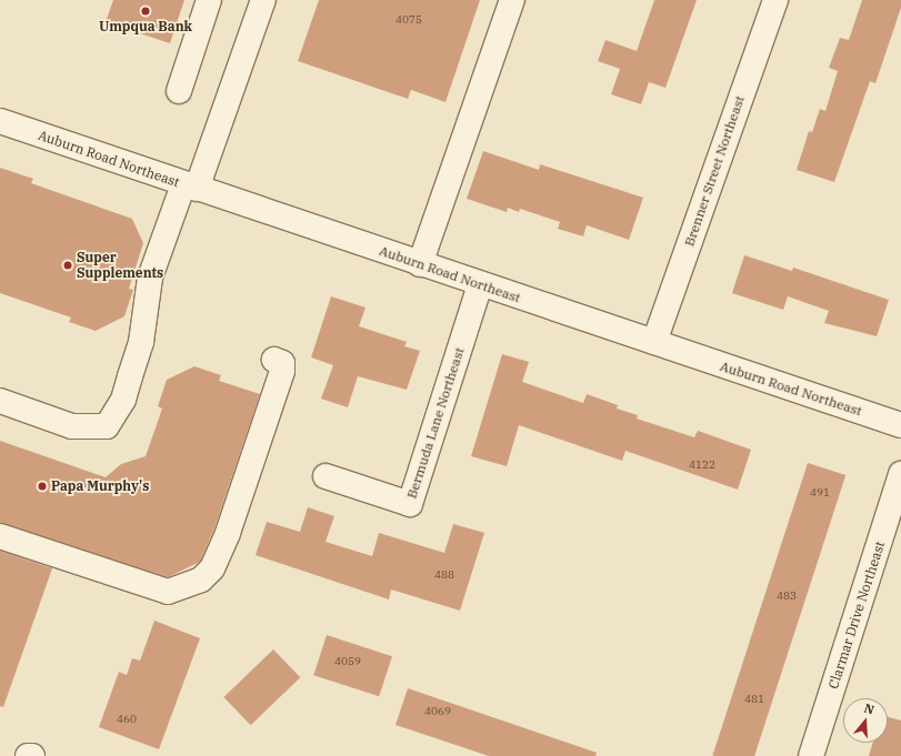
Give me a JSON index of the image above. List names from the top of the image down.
{
  "streets": {
    "street": [
      "Auburn Road Northeast",
      "Brenner Street Northeast",
      "Bermuda Lane Northeast",
      "Clarmar Drive Northeast"
    ]
  },
  "crossings": [
    ["Auburn Road Northeast", "Brenner Street Northeast"],
    ["Auburn Road Northeast", "Bermuda Lane Northeast"]
  ],
  "places": ["Umpqua Bank", "Super Supplements", "Papa Murphy's"],
  "house_numbers": [
    "4075",
    "4122",
    "491",
    "488",
    "483",
    "4059",
    "481",
    "4069",
    "460"
  ],
  "north": "top"
}
